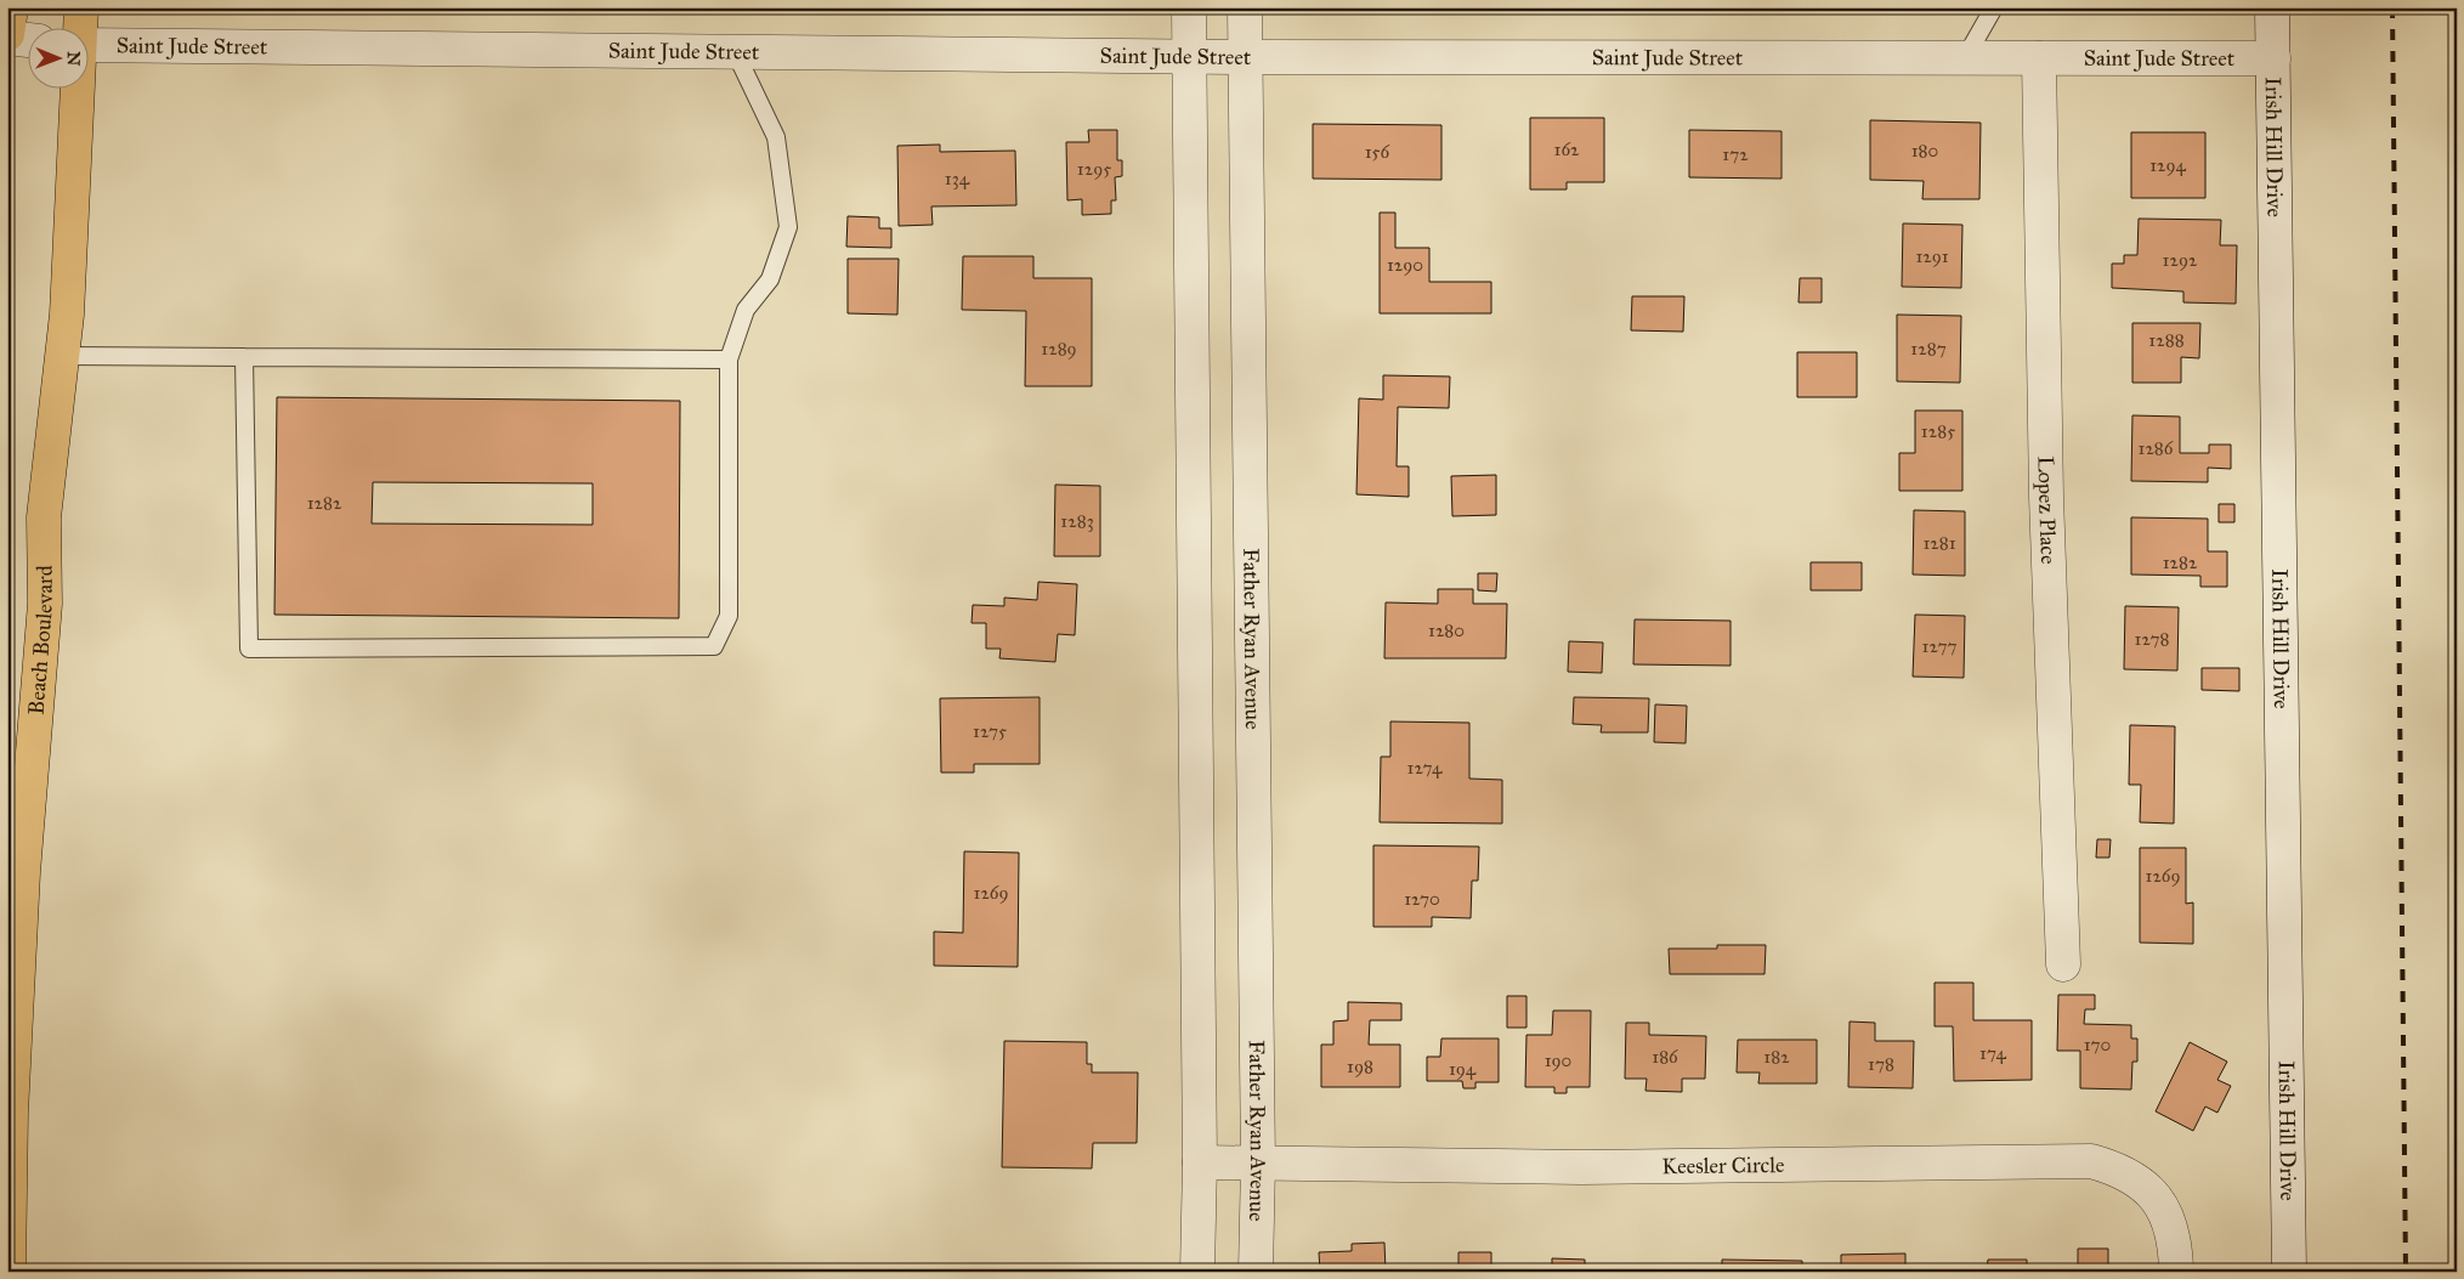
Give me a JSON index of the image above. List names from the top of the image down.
{
  "streets": {
    "main road": ["Beach Boulevard"],
    "street": [
      "Saint Jude Street",
      "Irish Hill Drive",
      "Lopez Place",
      "Father Ryan Avenue",
      "Keesler Circle"
    ]
  },
  "crossings": [
    ["Saint Jude Street", "Irish Hill Drive"],
    ["Saint Jude Street", "Lopez Place"],
    ["Saint Jude Street", "Father Ryan Avenue"],
    ["Father Ryan Avenue", "Keesler Circle"]
  ],
  "house_numbers": [
    "162",
    "180",
    "156",
    "172",
    "1294",
    "1295",
    "134",
    "1291",
    "1292",
    "1290",
    "1288",
    "1289",
    "1287",
    "1285",
    "1286",
    "1282",
    "1283",
    "1281",
    "1282",
    "1280",
    "1278",
    "1277",
    "1275",
    "1274",
    "1269",
    "1269",
    "1270",
    "170",
    "174",
    "186",
    "182",
    "190",
    "178",
    "198",
    "194"
  ],
  "north": "right"
}
